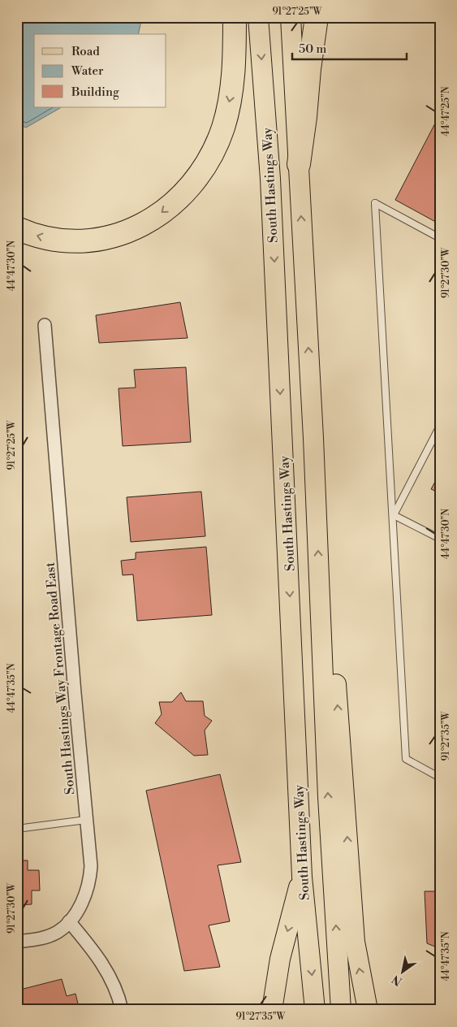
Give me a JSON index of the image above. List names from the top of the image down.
{
  "streets": {
    "main road": ["South Hastings Way"],
    "street": ["South Hastings Way Frontage Road East"]
  },
  "legend": ["Road", "Water", "Building"],
  "scale_bar": "50 m",
  "north": "bottom left",
  "coordinates": [
    "91°27'25\"W",
    "44°47'25\"N",
    "44°47'30\"N",
    "91°27'30\"W",
    "44°47'35\"N",
    "91°27'35\"W"
  ]
}
